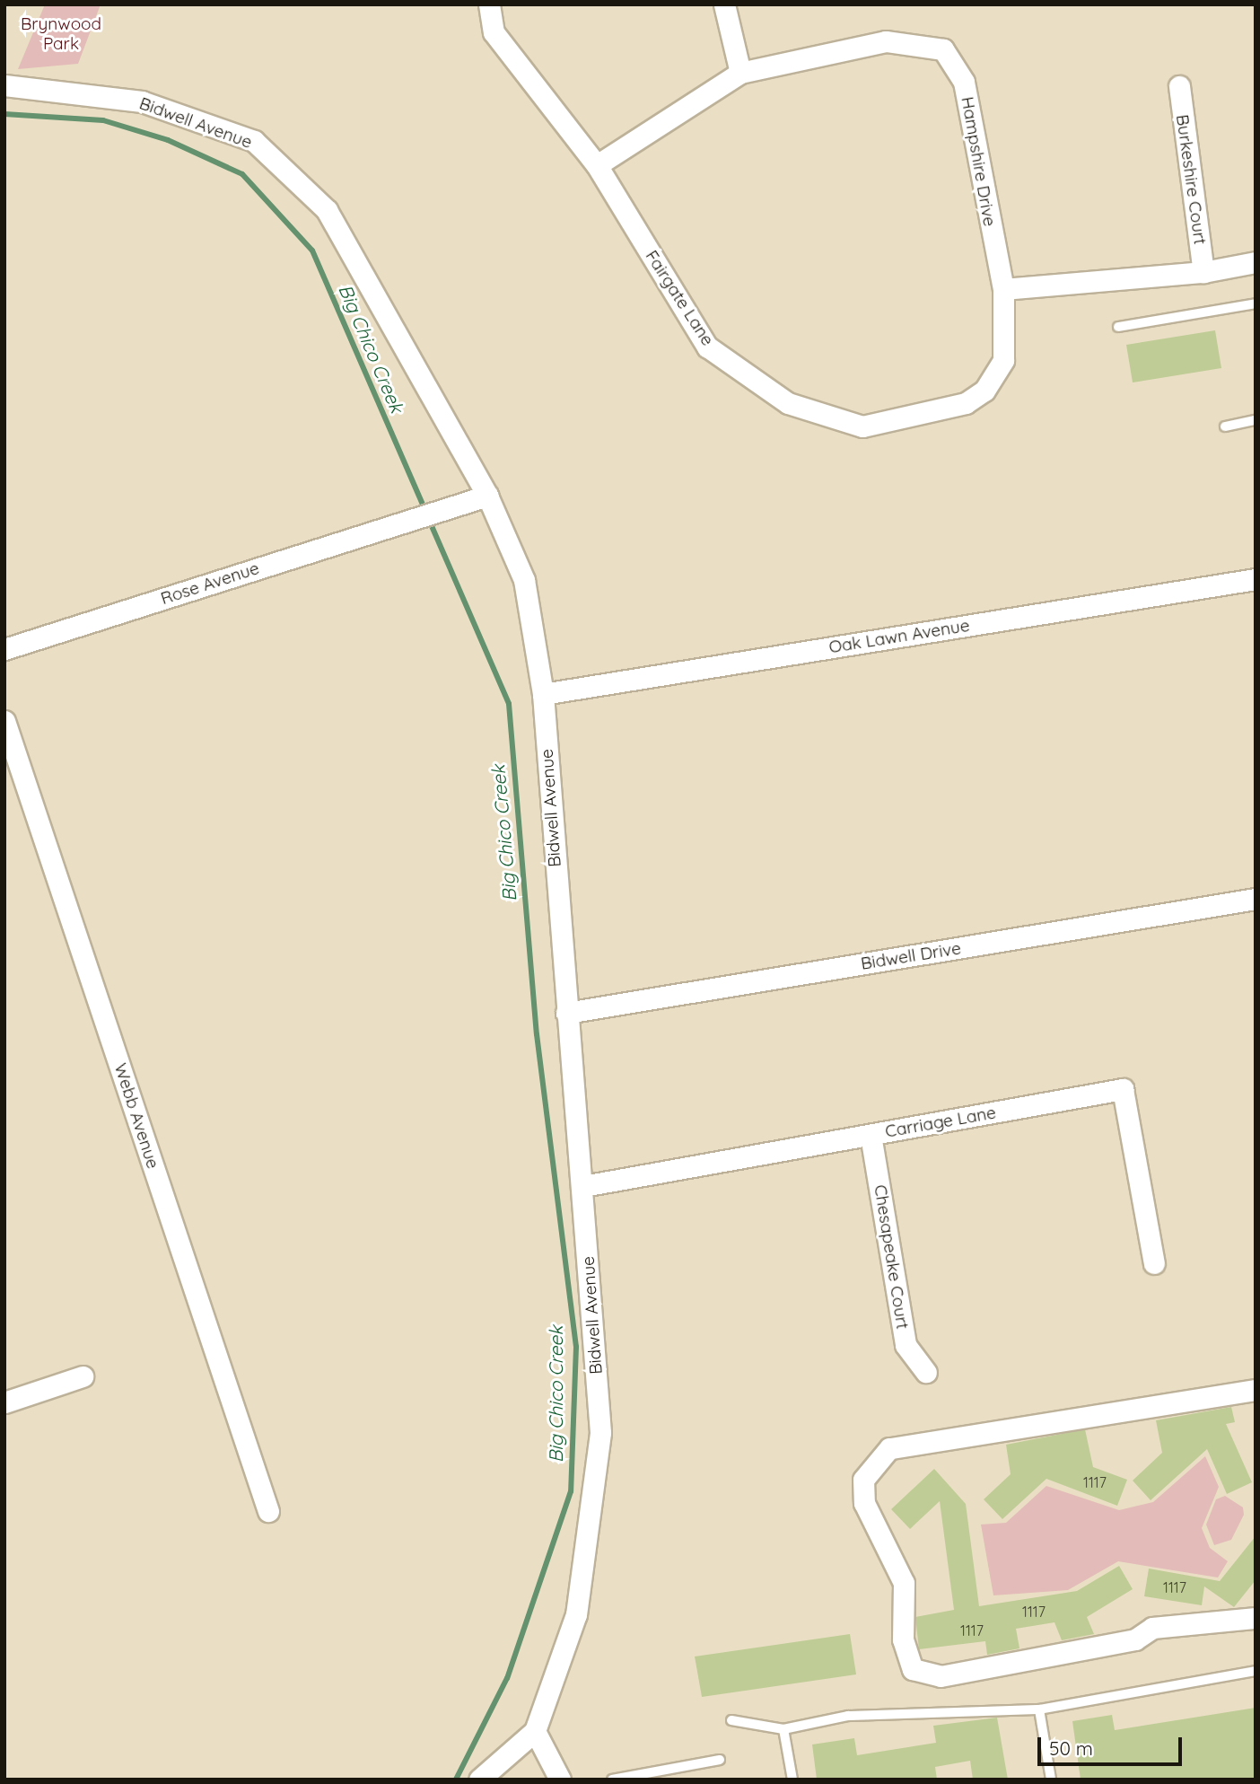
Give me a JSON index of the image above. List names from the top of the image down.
{
  "streets": {
    "street": [
      "Bidwell Avenue",
      "Hampshire Drive",
      "Burkeshire Court",
      "Fairgate Lane",
      "Rose Avenue",
      "Oak Lawn Avenue",
      "Bidwell Drive",
      "Webb Avenue",
      "Carriage Lane",
      "Chesapeake Court"
    ]
  },
  "crossings": [
    ["Bidwell Avenue", "Rose Avenue"],
    ["Bidwell Avenue", "Oak Lawn Avenue"],
    ["Bidwell Avenue", "Bidwell Drive"],
    ["Bidwell Avenue", "Carriage Lane"],
    ["Hampshire Drive", "Fairgate Lane"],
    ["Carriage Lane", "Chesapeake Court"]
  ],
  "water": ["Big Chico Creek"],
  "parks": ["Brynwood Park"],
  "house_numbers": [
    "1117",
    "1117",
    "1117",
    "1117"
  ],
  "scale_bar": "50 m"
}
